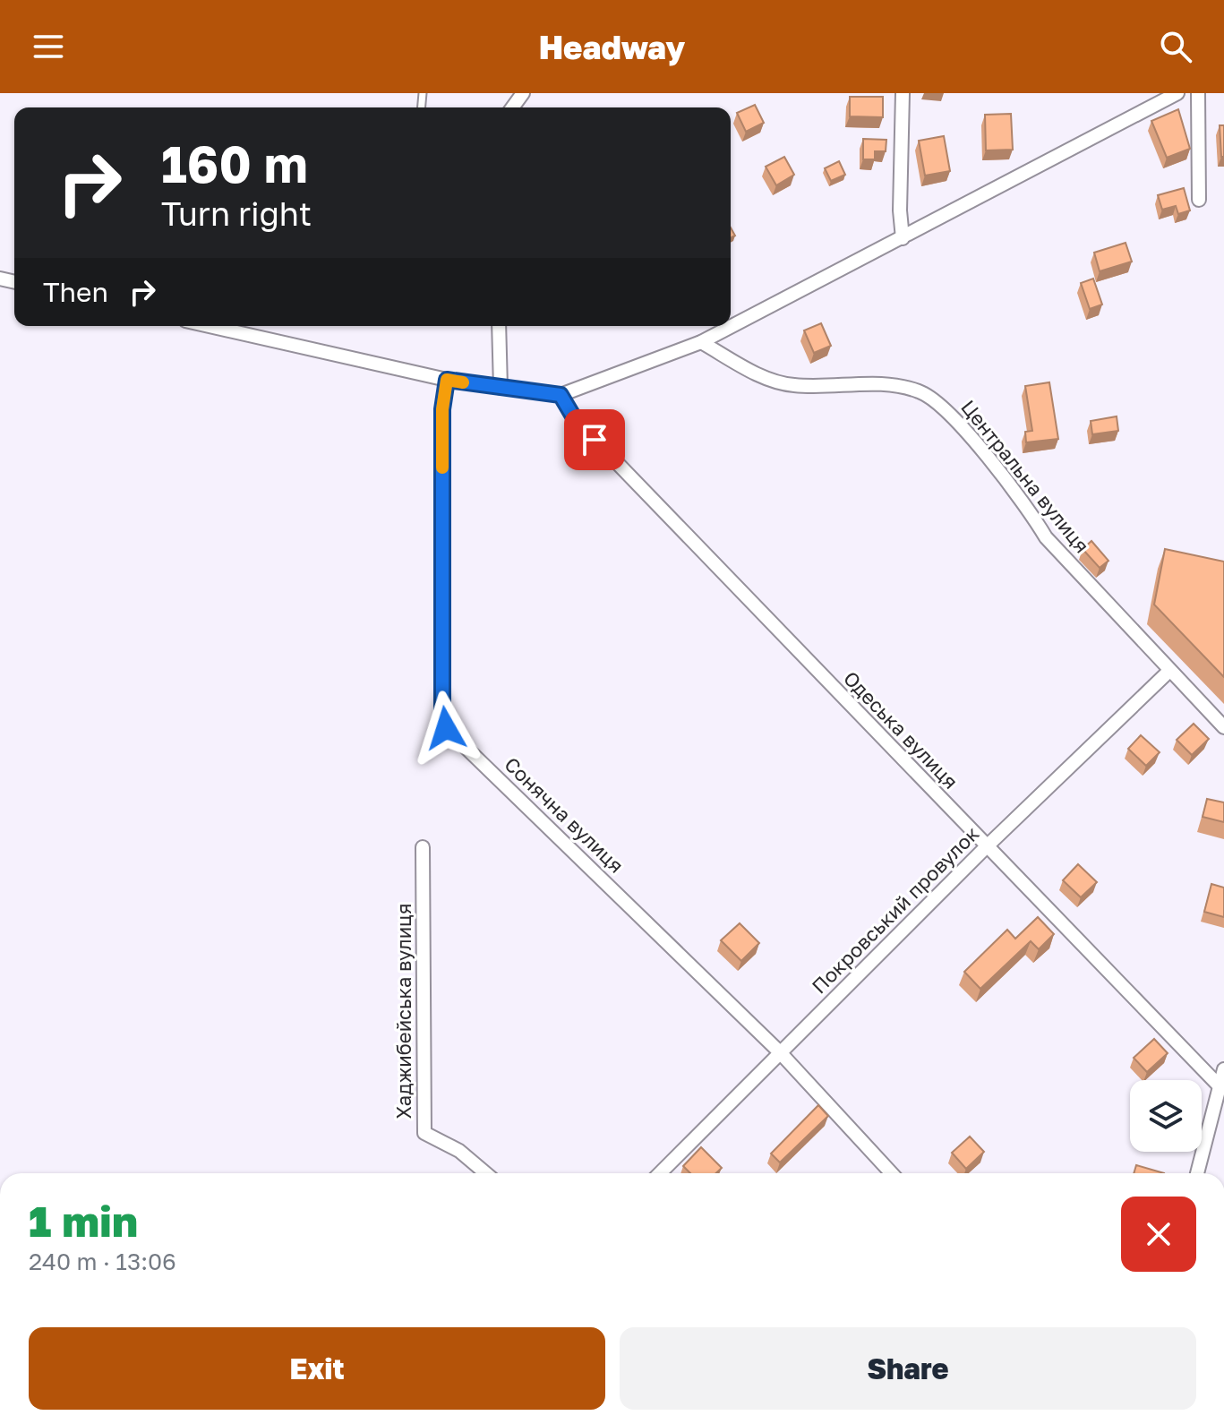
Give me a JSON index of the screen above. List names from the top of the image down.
{
  "streets": {
    "street": [
      "Центральна вулиця",
      "Одеська вулиця",
      "Сонячна вулиця",
      "Покровський провулок",
      "Хаджибейська вулиця"
    ]
  },
  "crossings": [
    ["Центральна вулиця", "Покровський провулок"],
    ["Одеська вулиця", "Покровський провулок"],
    ["Сонячна вулиця", "Покровський провулок"]
  ],
  "page": {
    "header": "Headway",
    "turn": ["160 m", "Turn right"],
    "then": "Then",
    "heading": ["1 min", "240 m · 13:06"],
    "buttons": ["Exit", "Share"]
  }
}
